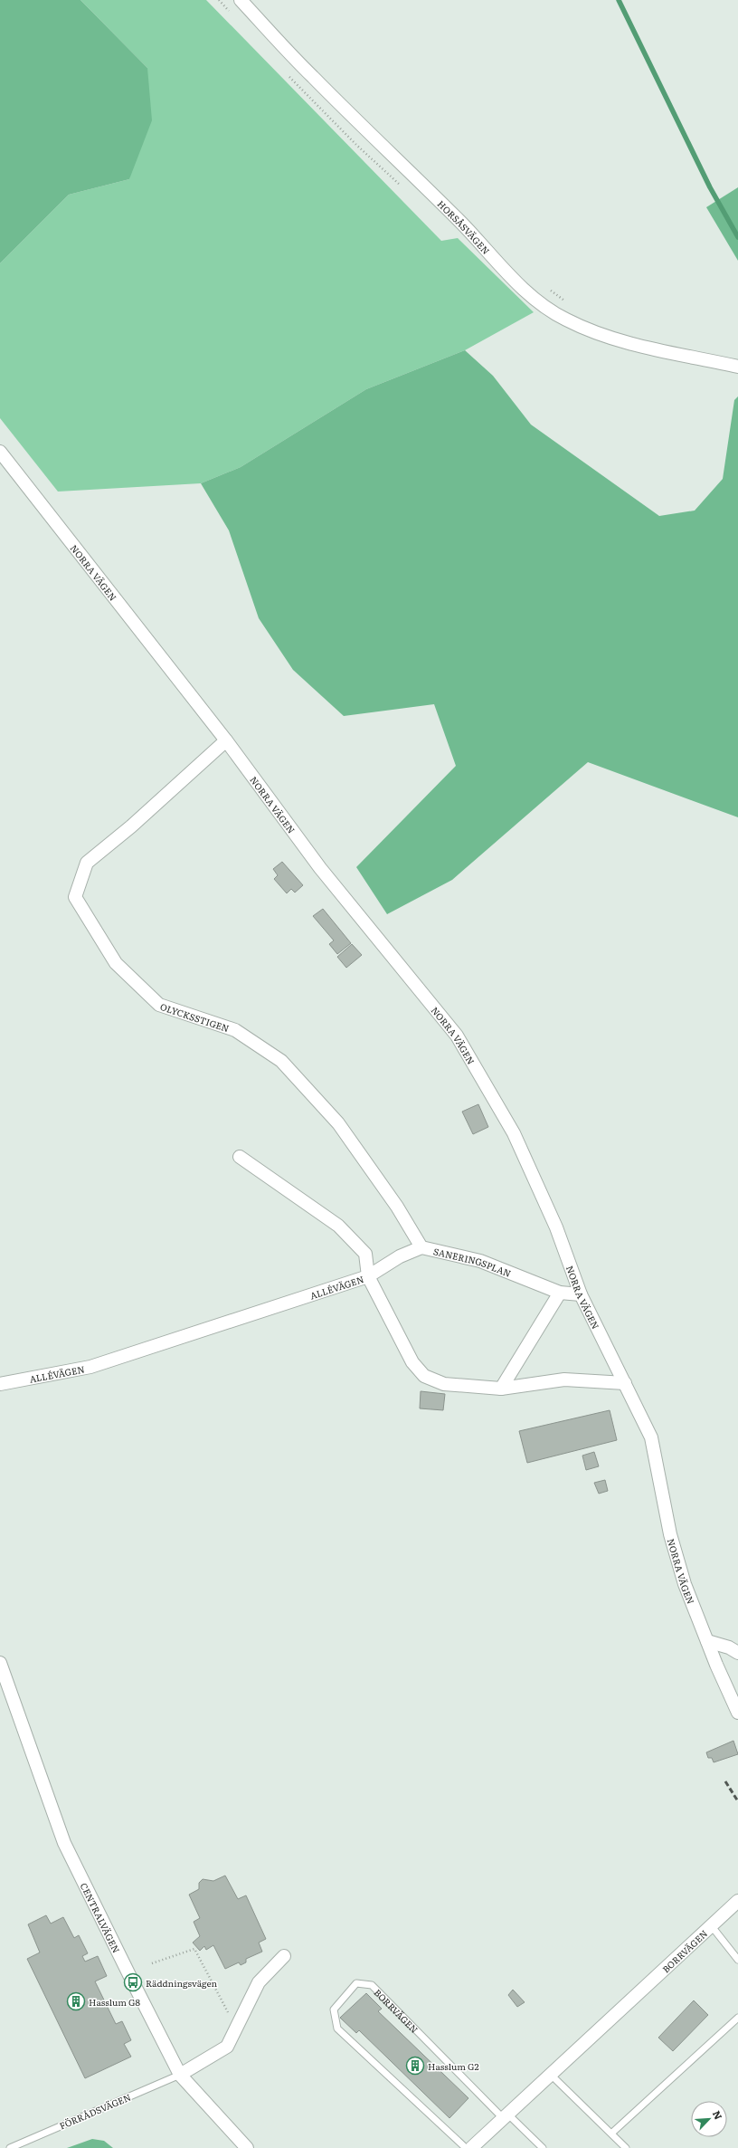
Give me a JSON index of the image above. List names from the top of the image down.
{
  "streets": {
    "street": [
      "HORSÅSVÄGEN",
      "NORRA VÄGEN",
      "OLYCKSSTIGEN",
      "SANERINGSPLAN",
      "ALLÉVÄGEN",
      "CENTRALVÄGEN",
      "BORRVÄGEN"
    ],
    "lane": ["FÖRRÅDSVÄGEN"]
  },
  "crossings": [
    ["NORRA VÄGEN", "OLYCKSSTIGEN"],
    ["NORRA VÄGEN", "SANERINGSPLAN"],
    ["NORRA VÄGEN", "ALLÉVÄGEN"],
    ["OLYCKSSTIGEN", "SANERINGSPLAN"],
    ["SANERINGSPLAN", "ALLÉVÄGEN"],
    ["CENTRALVÄGEN", "FÖRRÅDSVÄGEN"]
  ],
  "places": {
    "bus stop": ["Räddningsvägen"],
    "building": ["Hasslum G8", "Hasslum G2"]
  },
  "north": "top right"
}
